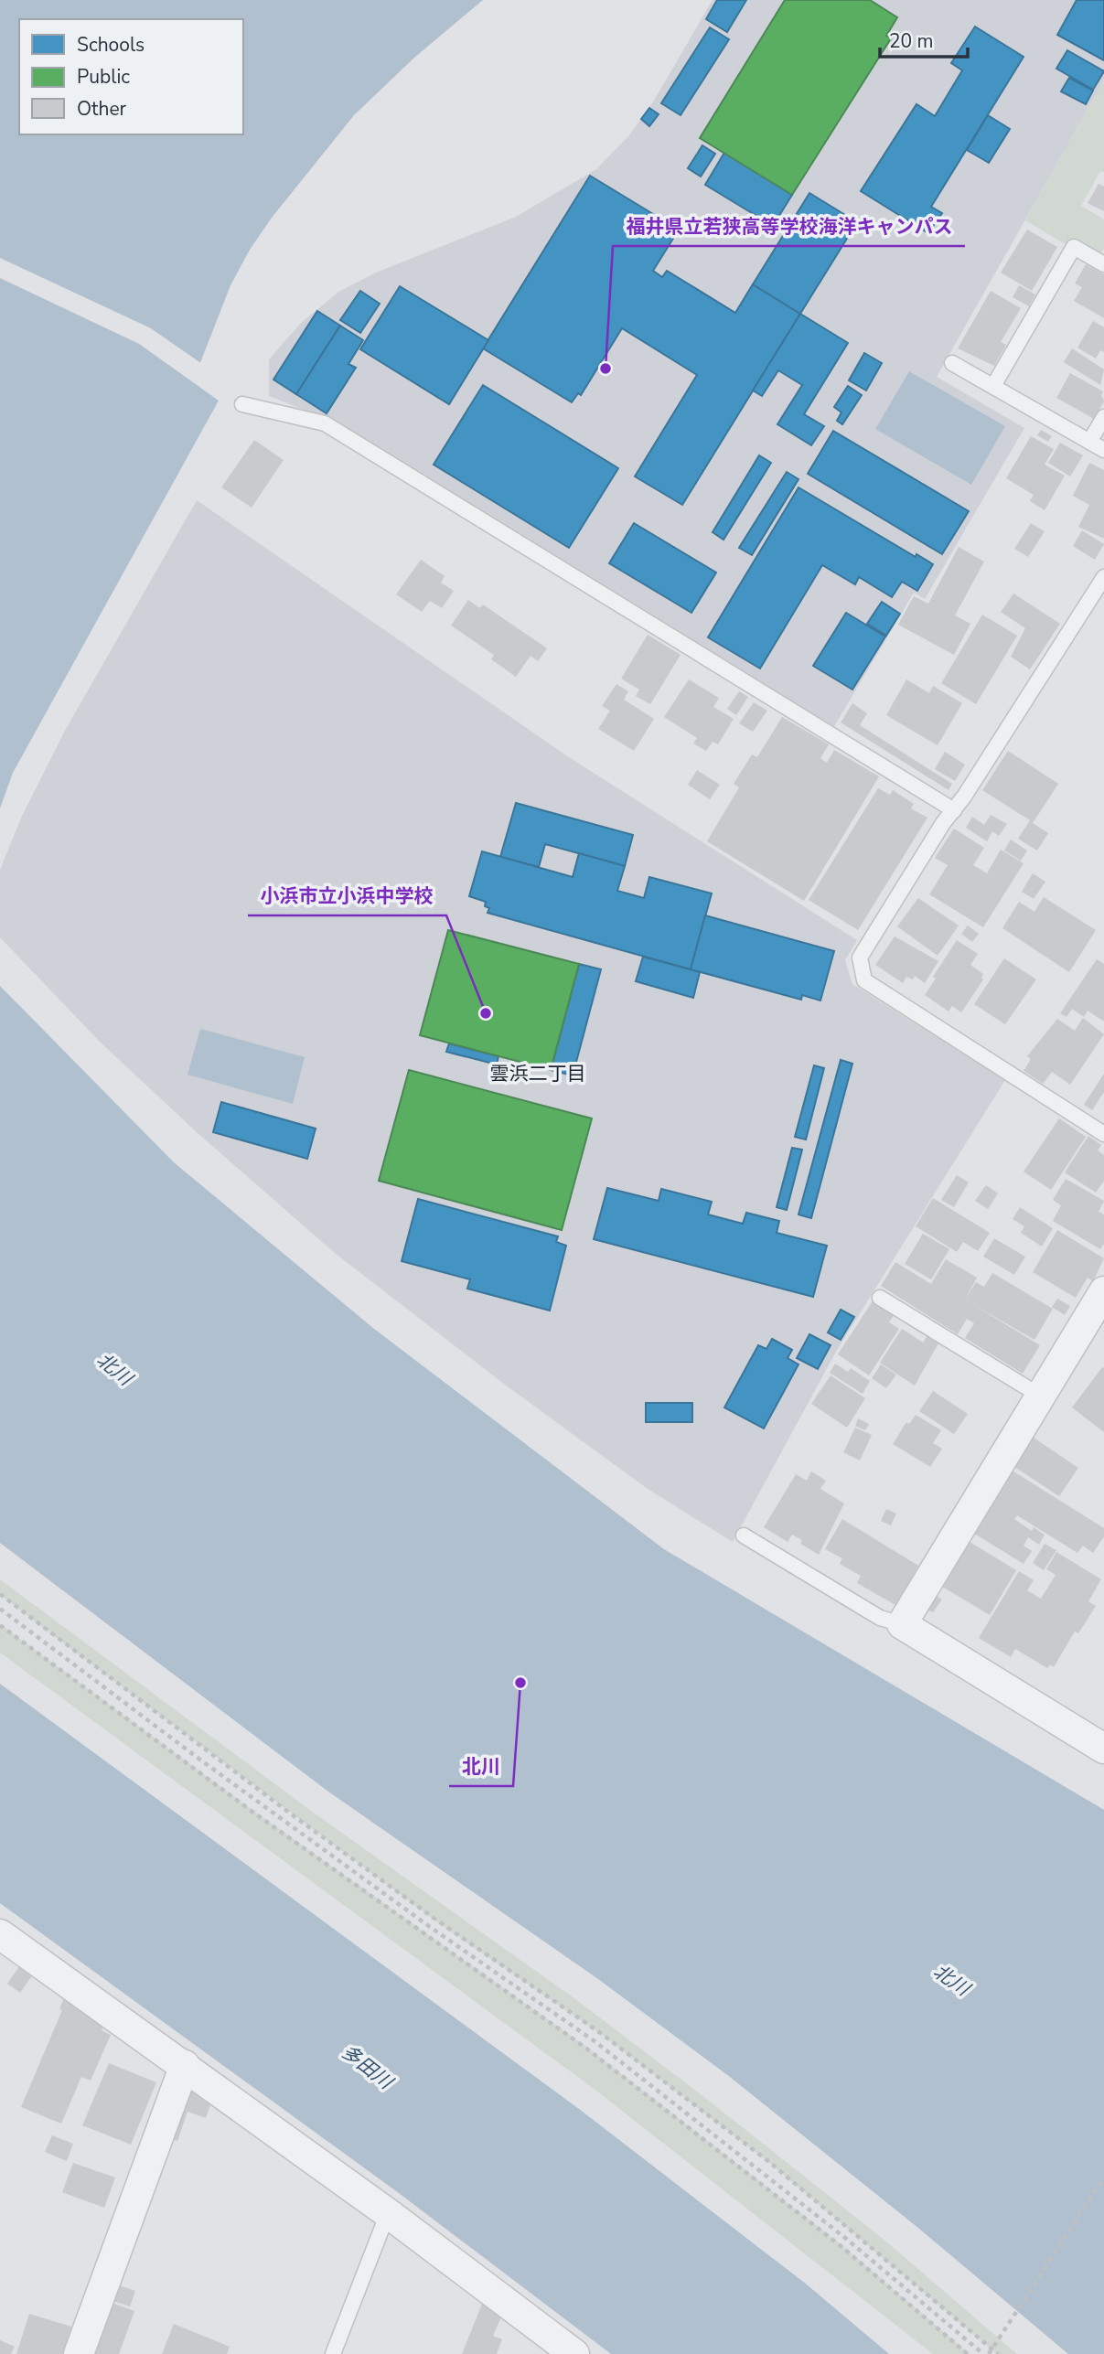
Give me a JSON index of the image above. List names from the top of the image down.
{
  "districts": ["雲浜二丁目"],
  "water": ["北川", "多田川"],
  "places": ["福井県立若狭高等学校海洋キャンパス", "小浜市立小浜中学校", "北川"],
  "legend": ["Schools", "Public", "Other"],
  "scale_bar": "20 m"
}
